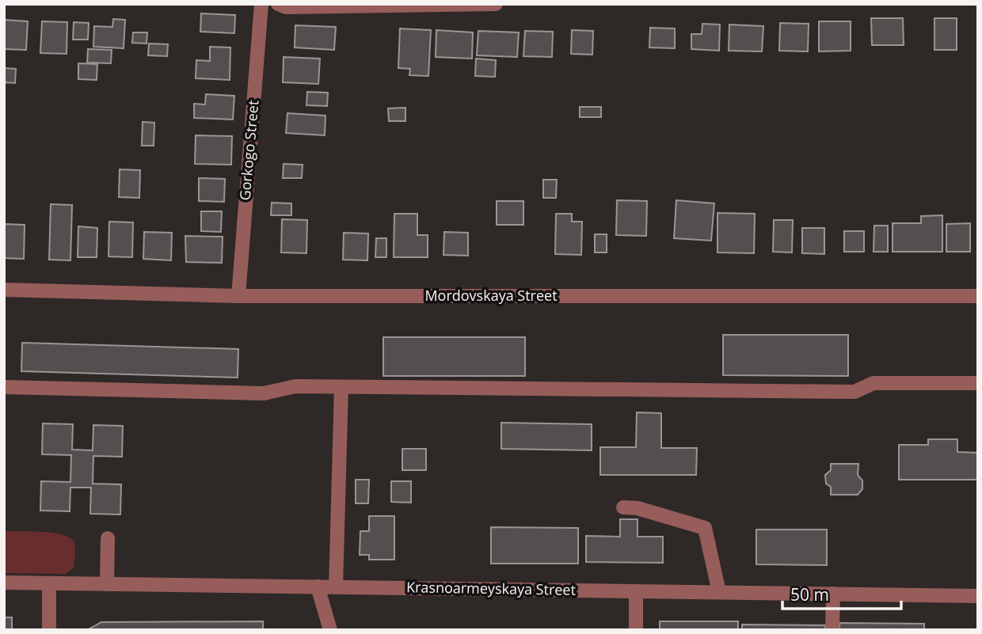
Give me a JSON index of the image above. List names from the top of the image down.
{
  "streets": {
    "street": ["Gorkogo Street", "Mordovskaya Street", "Krasnoarmeyskaya Street"]
  },
  "crossings": [
    ["Gorkogo Street", "Mordovskaya Street"]
  ],
  "scale_bar": "50 m"
}
